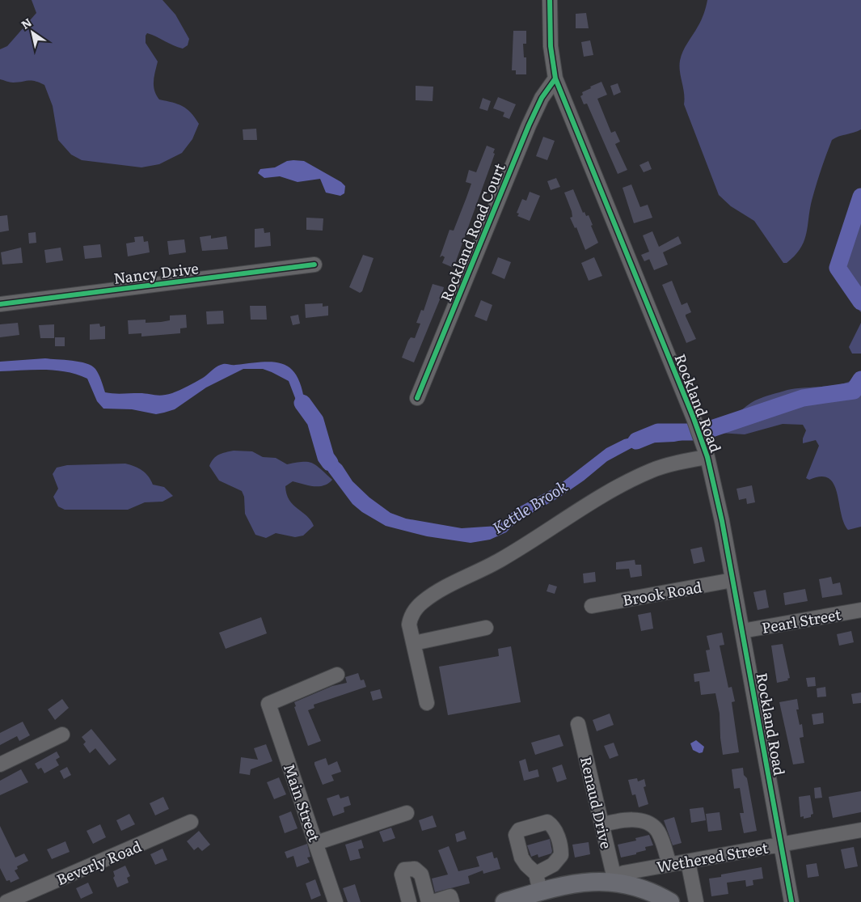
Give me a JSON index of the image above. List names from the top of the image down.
{
  "streets": {
    "street": [
      "Rockland Road Court",
      "Nancy Drive",
      "Rockland Road",
      "Brook Road",
      "Pearl Street",
      "Main Street",
      "Renaud Drive",
      "Wethered Street",
      "Beverly Road"
    ]
  },
  "crossings": [
    ["Rockland Road Court", "Rockland Road"],
    ["Rockland Road", "Brook Road"],
    ["Rockland Road", "Pearl Street"],
    ["Rockland Road", "Wethered Street"],
    ["Renaud Drive", "Wethered Street"]
  ],
  "water": ["Kettle Brook"],
  "north": "top left"
}
